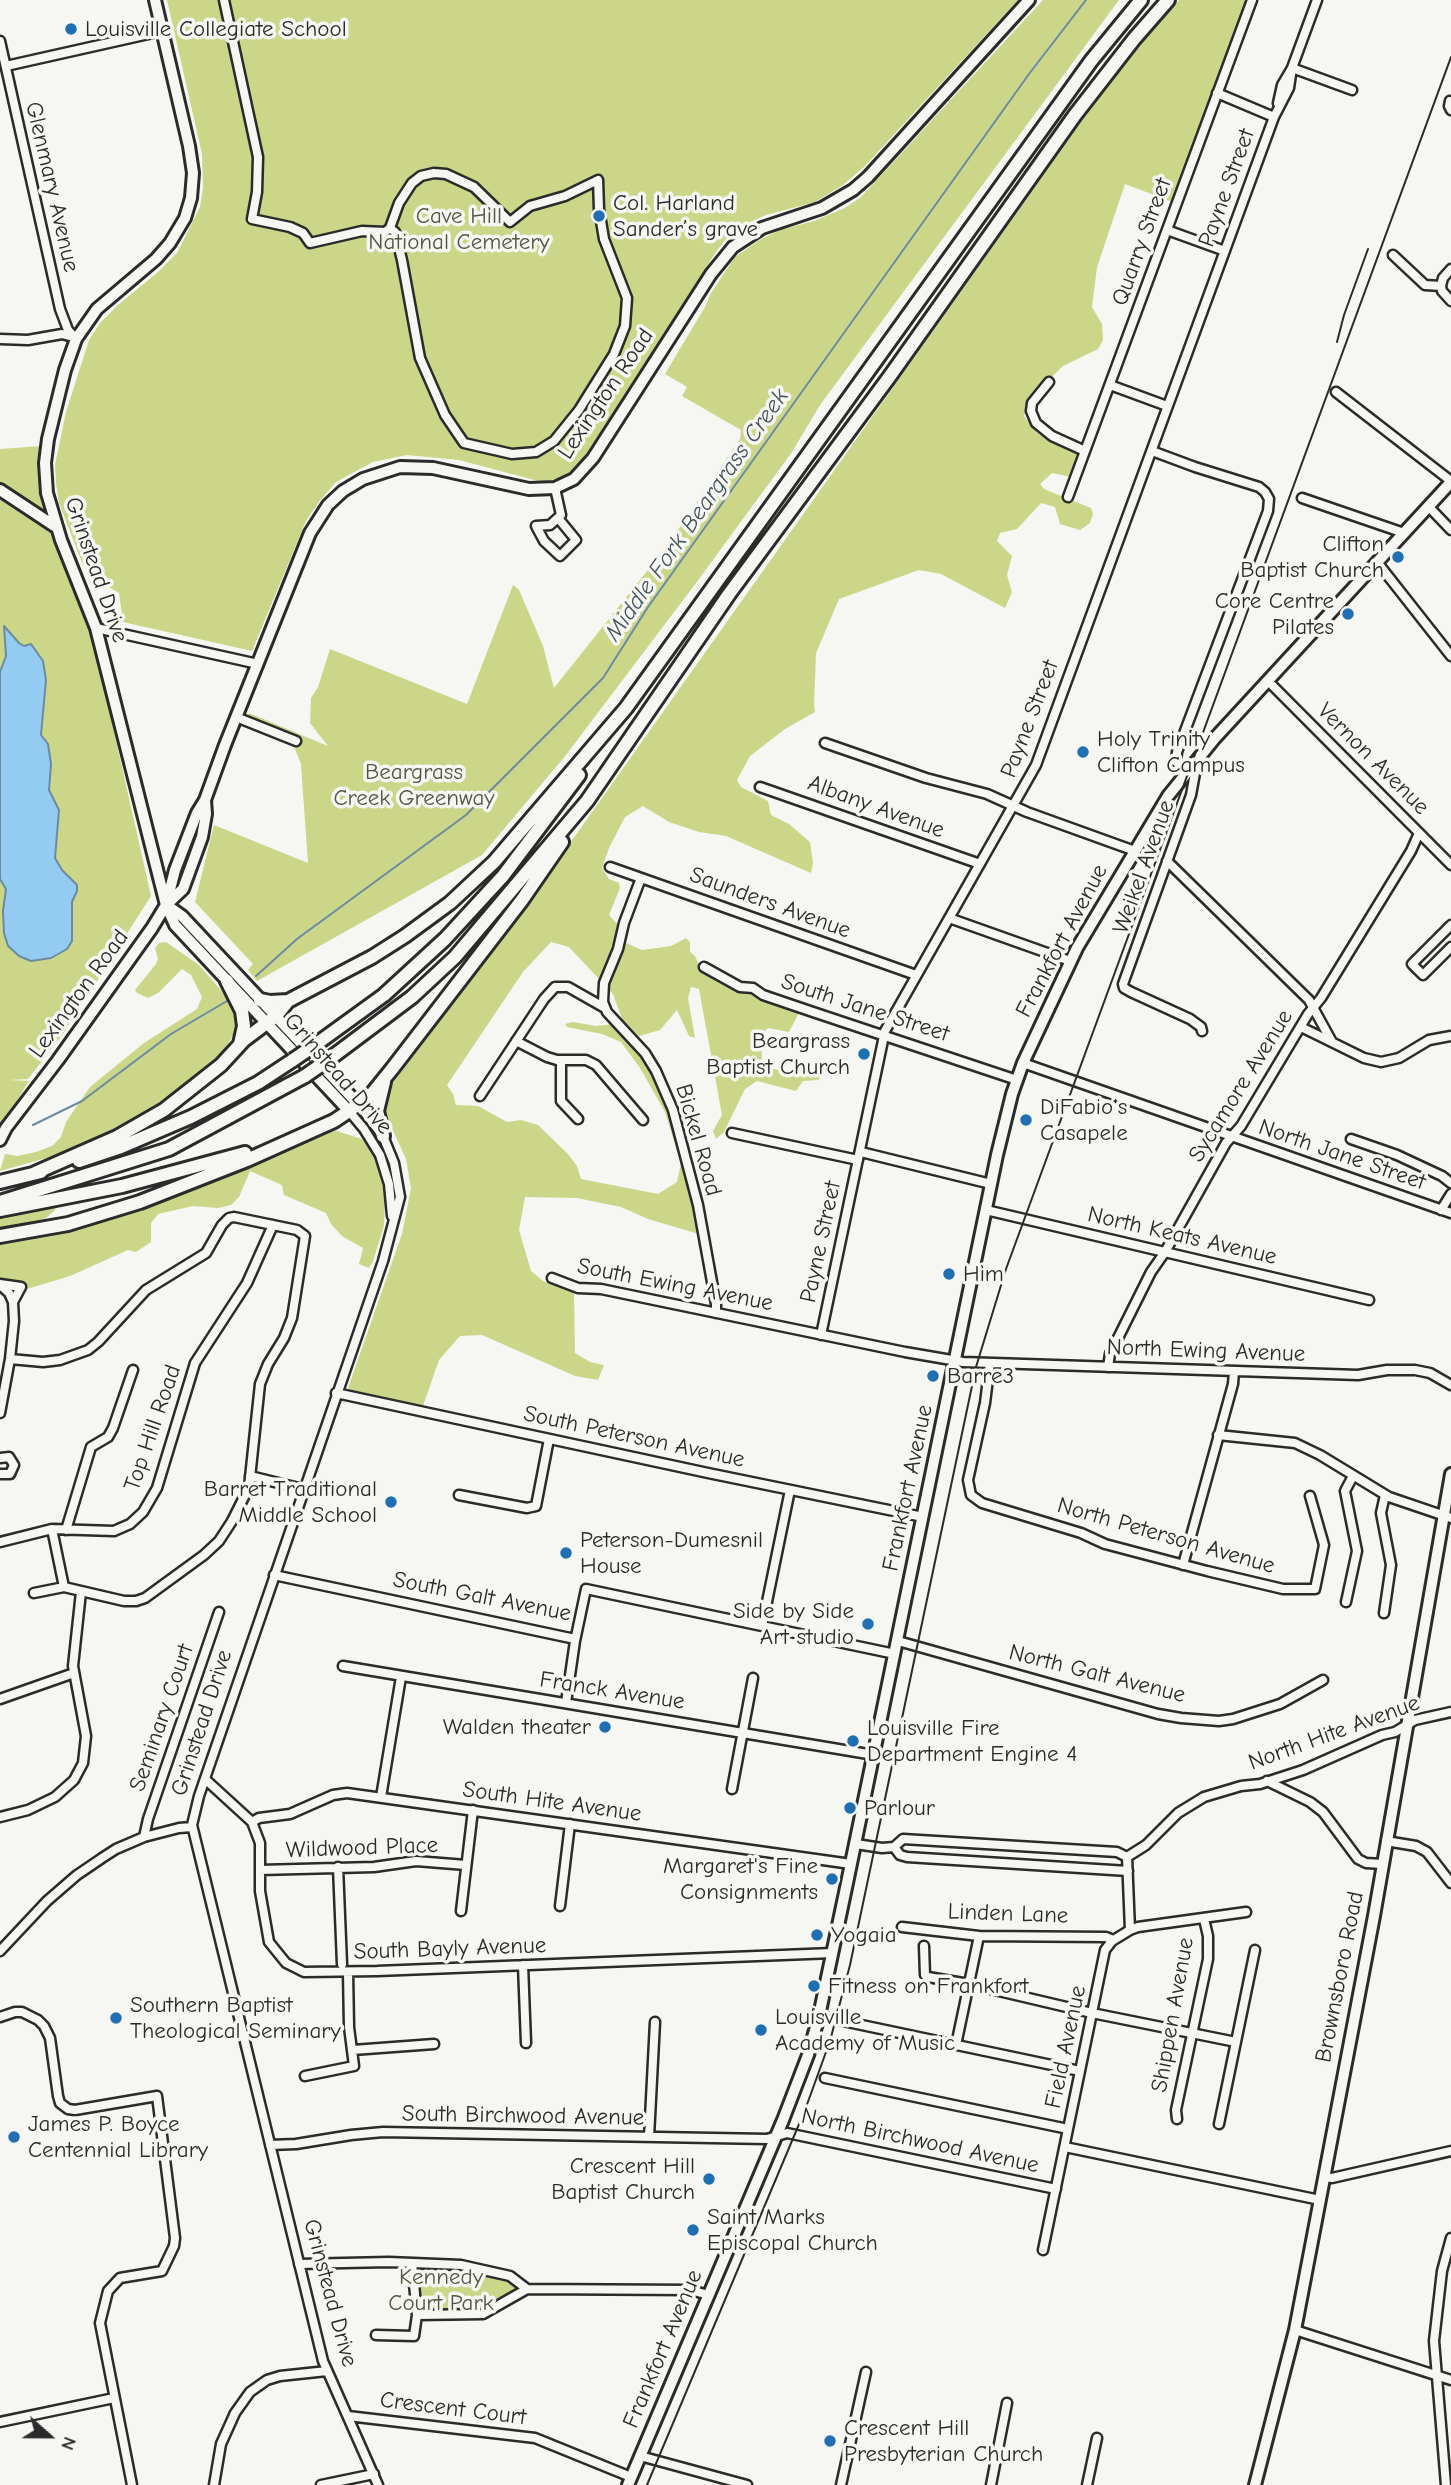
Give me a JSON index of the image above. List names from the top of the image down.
{
  "streets": {
    "main road": [
      "Lexington Road",
      "Grinstead Drive",
      "Frankfort Avenue",
      "Brownsboro Road"
    ],
    "street": [
      "Glenmary Avenue",
      "Payne Street",
      "Quarry Street",
      "Vernon Avenue",
      "Albany Avenue",
      "Weikel Avenue",
      "Saunders Avenue",
      "South Jane Street",
      "Sycamore Avenue",
      "Bickel Road",
      "North Jane Street",
      "North Keats Avenue",
      "South Ewing Avenue",
      "North Ewing Avenue",
      "Top Hill Road",
      "South Peterson Avenue",
      "North Peterson Avenue",
      "South Galt Avenue",
      "North Galt Avenue",
      "Franck Avenue",
      "Seminary Court",
      "North Hite Avenue",
      "South Hite Avenue",
      "Wildwood Place",
      "Linden Lane",
      "South Bayly Avenue",
      "Shippen Avenue",
      "Field Avenue",
      "South Birchwood Avenue",
      "North Birchwood Avenue",
      "Crescent Court"
    ]
  },
  "crossings": [
    ["Glenmary Avenue", "Grinstead Drive"],
    ["Payne Street", "Albany Avenue"],
    ["Payne Street", "Saunders Avenue"],
    ["Payne Street", "South Jane Street"],
    ["Payne Street", "South Ewing Avenue"],
    ["Lexington Road", "Grinstead Drive"],
    ["Grinstead Drive", "South Peterson Avenue"],
    ["Grinstead Drive", "South Galt Avenue"],
    ["Grinstead Drive", "South Birchwood Avenue"],
    ["Grinstead Drive", "Crescent Court"],
    ["Vernon Avenue", "Frankfort Avenue"],
    ["Vernon Avenue", "Sycamore Avenue"],
    ["Weikel Avenue", "Frankfort Avenue"],
    ["Frankfort Avenue", "South Jane Street"],
    ["Frankfort Avenue", "North Jane Street"],
    ["Frankfort Avenue", "North Keats Avenue"],
    ["Frankfort Avenue", "South Ewing Avenue"],
    ["Frankfort Avenue", "North Ewing Avenue"],
    ["Frankfort Avenue", "South Peterson Avenue"],
    ["Frankfort Avenue", "South Galt Avenue"],
    ["Frankfort Avenue", "North Galt Avenue"],
    ["Frankfort Avenue", "Franck Avenue"],
    ["Frankfort Avenue", "South Hite Avenue"],
    ["Frankfort Avenue", "South Bayly Avenue"],
    ["Frankfort Avenue", "South Birchwood Avenue"],
    ["Frankfort Avenue", "North Birchwood Avenue"],
    ["Frankfort Avenue", "Crescent Court"],
    ["Sycamore Avenue", "North Jane Street"],
    ["Sycamore Avenue", "North Keats Avenue"],
    ["Sycamore Avenue", "North Ewing Avenue"],
    ["Bickel Road", "South Ewing Avenue"],
    ["South Ewing Avenue", "North Ewing Avenue"],
    ["North Ewing Avenue", "North Peterson Avenue"],
    ["North Hite Avenue", "Brownsboro Road"],
    ["South Hite Avenue", "South Bayly Avenue"],
    ["Wildwood Place", "South Bayly Avenue"],
    ["Linden Lane", "Field Avenue"],
    ["Brownsboro Road", "North Birchwood Avenue"],
    ["Field Avenue", "North Birchwood Avenue"],
    ["South Birchwood Avenue", "North Birchwood Avenue"]
  ],
  "water": ["Middle Fork Beargrass Creek"],
  "parks": ["Cave Hill National Cemetery", "Beargrass Creek Greenway", "Kennedy Court Park"],
  "places": [
    "Louisville Collegiate School",
    "Col. Harland Sander’s grave",
    "Clifton Baptist Church",
    "Core Centre Pilates",
    "Holy Trinity Clifton Campus",
    "Beargrass Baptist Church",
    "DiFabio's Casapele",
    "Him",
    "Barre3",
    "Barret Traditional Middle School",
    "Peterson-Dumesnil House",
    "Side by Side Art studio",
    "Walden theater",
    "Louisville Fire Department Engine 4",
    "Parlour",
    "Margaret's Fine Consignments",
    "Yogaia",
    "Fitness on Frankfort",
    "Southern Baptist Theological Seminary",
    "Louisville Academy of Music",
    "James P. Boyce Centennial Library",
    "Crescent Hill Baptist Church",
    "Saint Marks Episcopal Church",
    "Crescent Hill Presbyterian Church"
  ],
  "north": "right"
}
